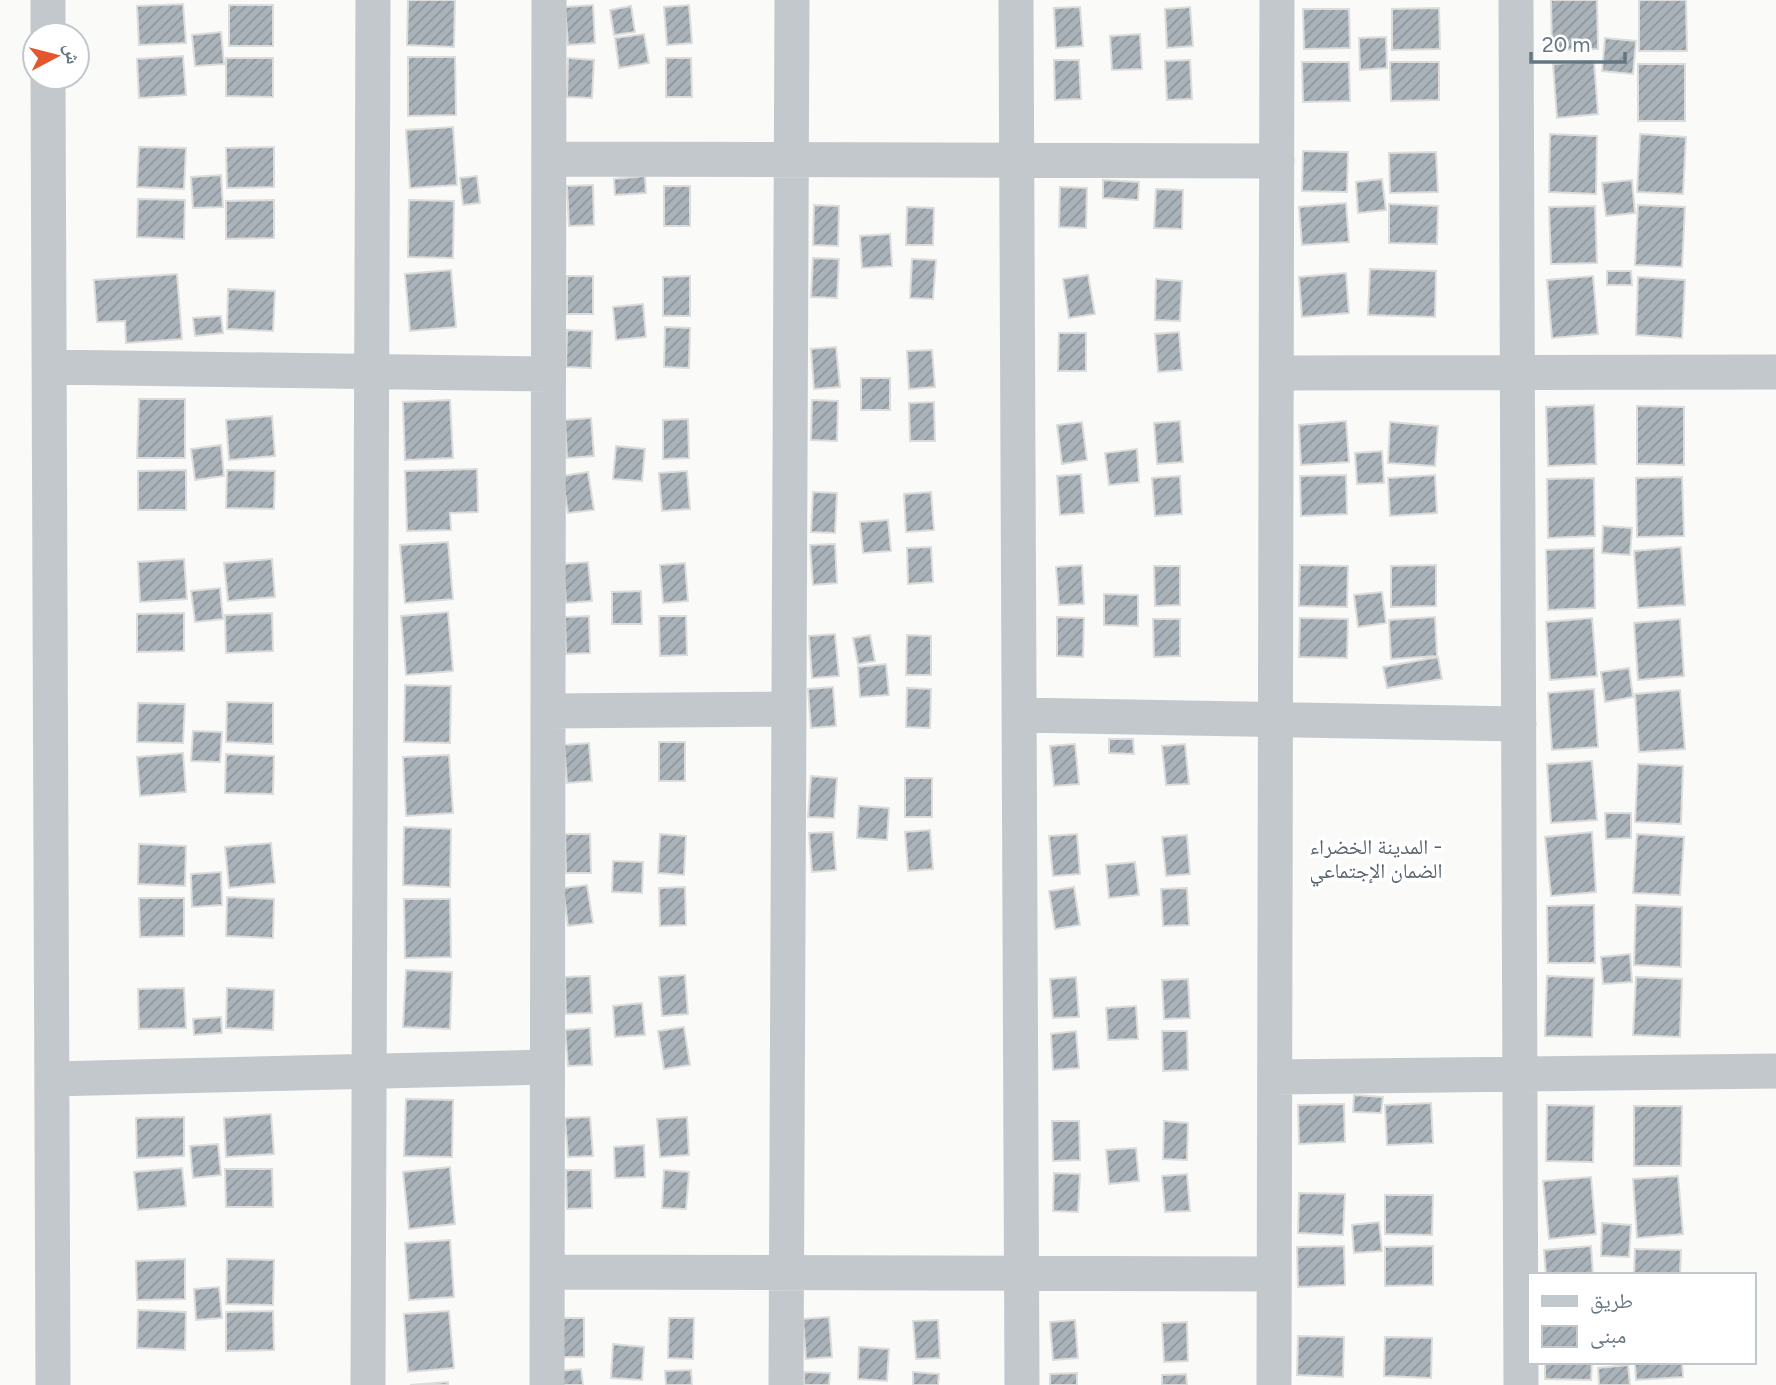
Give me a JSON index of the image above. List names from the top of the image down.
{
  "districts": ["المدينة الخضراء - الضمان الإجتماعي"],
  "legend": ["طريق", "مبنى"],
  "scale_bar": "20 m",
  "north": "right"
}
